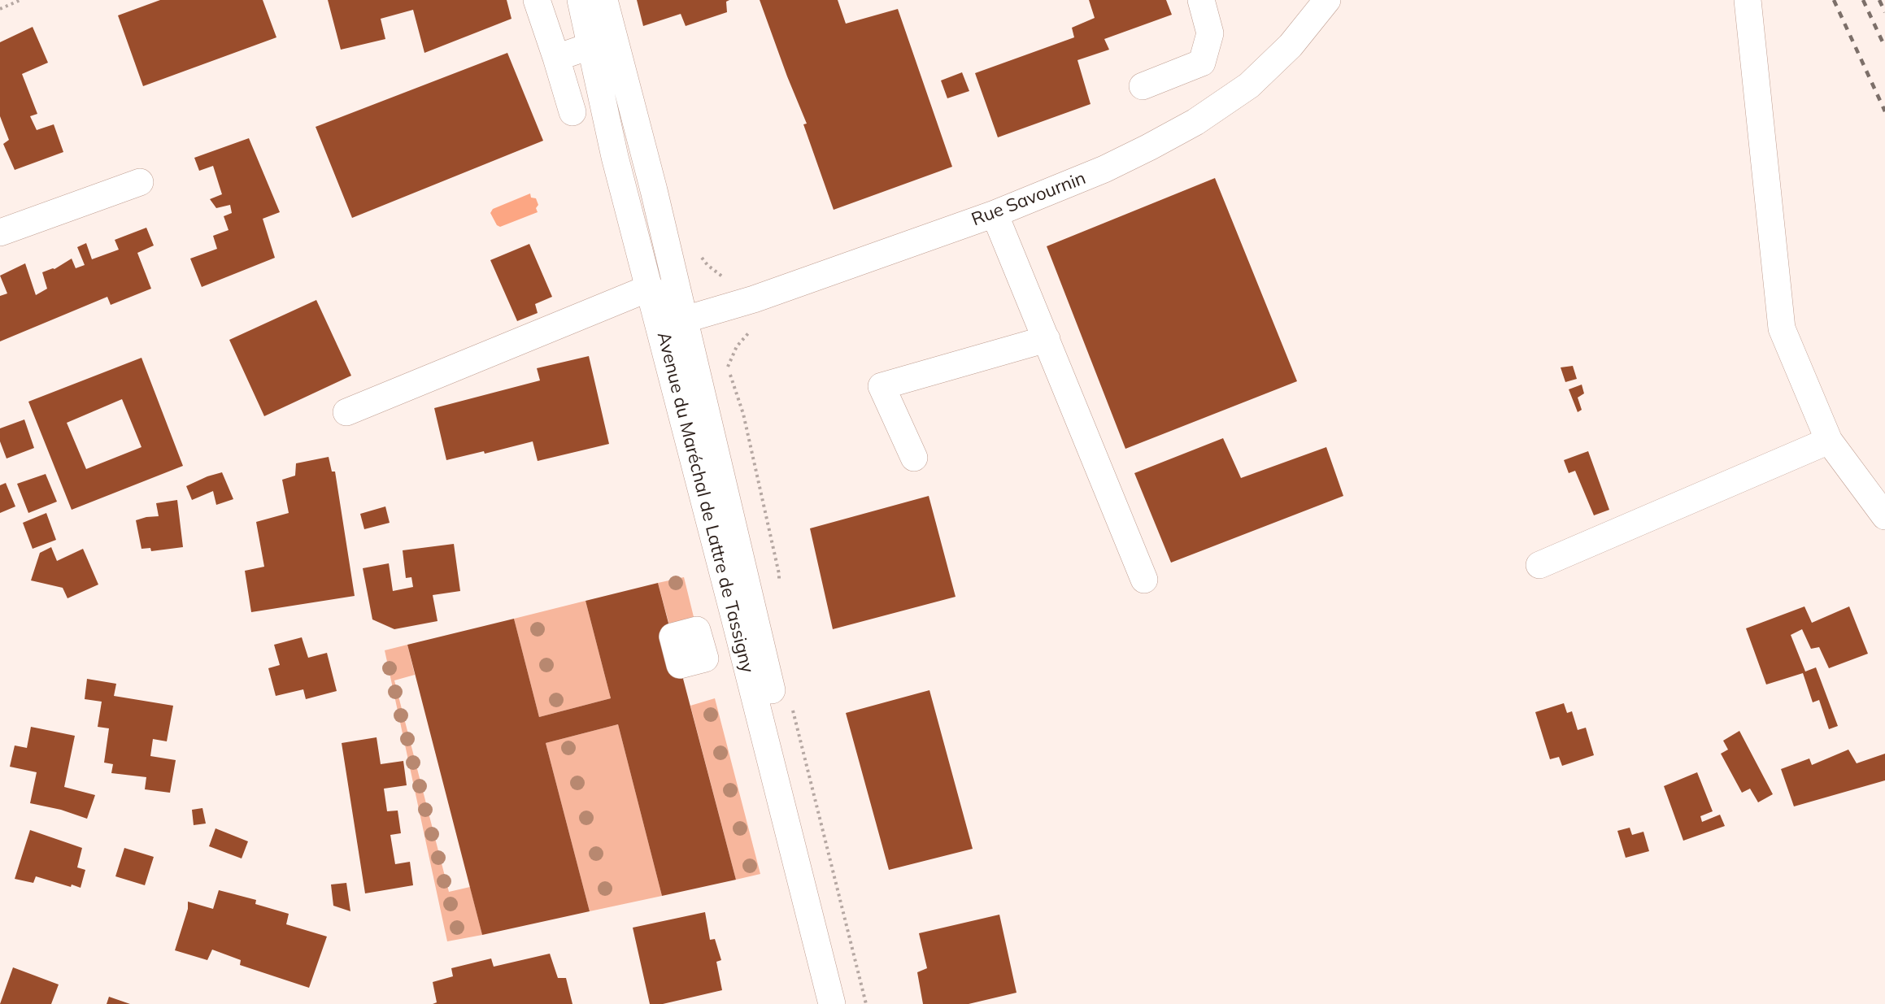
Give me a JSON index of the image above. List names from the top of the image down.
{
  "streets": {
    "main road": ["Rue Savournin", "Avenue du Maréchal de Lattre de Tassigny"]
  },
  "crossings": [
    ["Rue Savournin", "Avenue du Maréchal de Lattre de Tassigny"]
  ]
}
